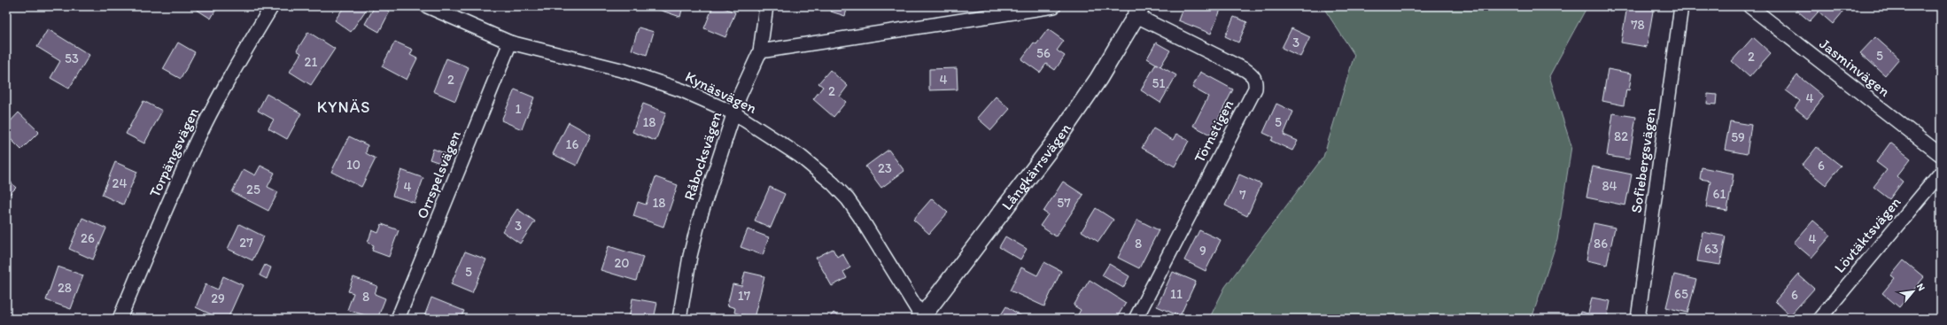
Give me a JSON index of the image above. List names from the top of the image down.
{
  "streets": {
    "street": [
      "Jasminvägen",
      "Kynäsvägen",
      "Törnstigen",
      "Torpängsvägen",
      "Råbocksvägen",
      "Sofiebergsvägen",
      "Långkärrsvägen",
      "Orrspelsvägen",
      "Lövtäktsvägen"
    ]
  },
  "crossings": [
    ["Kynäsvägen", "Råbocksvägen"],
    ["Kynäsvägen", "Långkärrsvägen"],
    ["Kynäsvägen", "Orrspelsvägen"],
    ["Törnstigen", "Långkärrsvägen"]
  ],
  "districts": ["KYNÄS"],
  "house_numbers": [
    "78",
    "3",
    "56",
    "5",
    "2",
    "53",
    "21",
    "2",
    "4",
    "51",
    "2",
    "4",
    "1",
    "18",
    "5",
    "82",
    "59",
    "16",
    "10",
    "6",
    "23",
    "24",
    "84",
    "4",
    "25",
    "61",
    "7",
    "18",
    "57",
    "3",
    "26",
    "4",
    "27",
    "8",
    "86",
    "63",
    "9",
    "20",
    "5",
    "28",
    "11",
    "65",
    "6",
    "17",
    "8",
    "29"
  ],
  "north": "top right"
}
